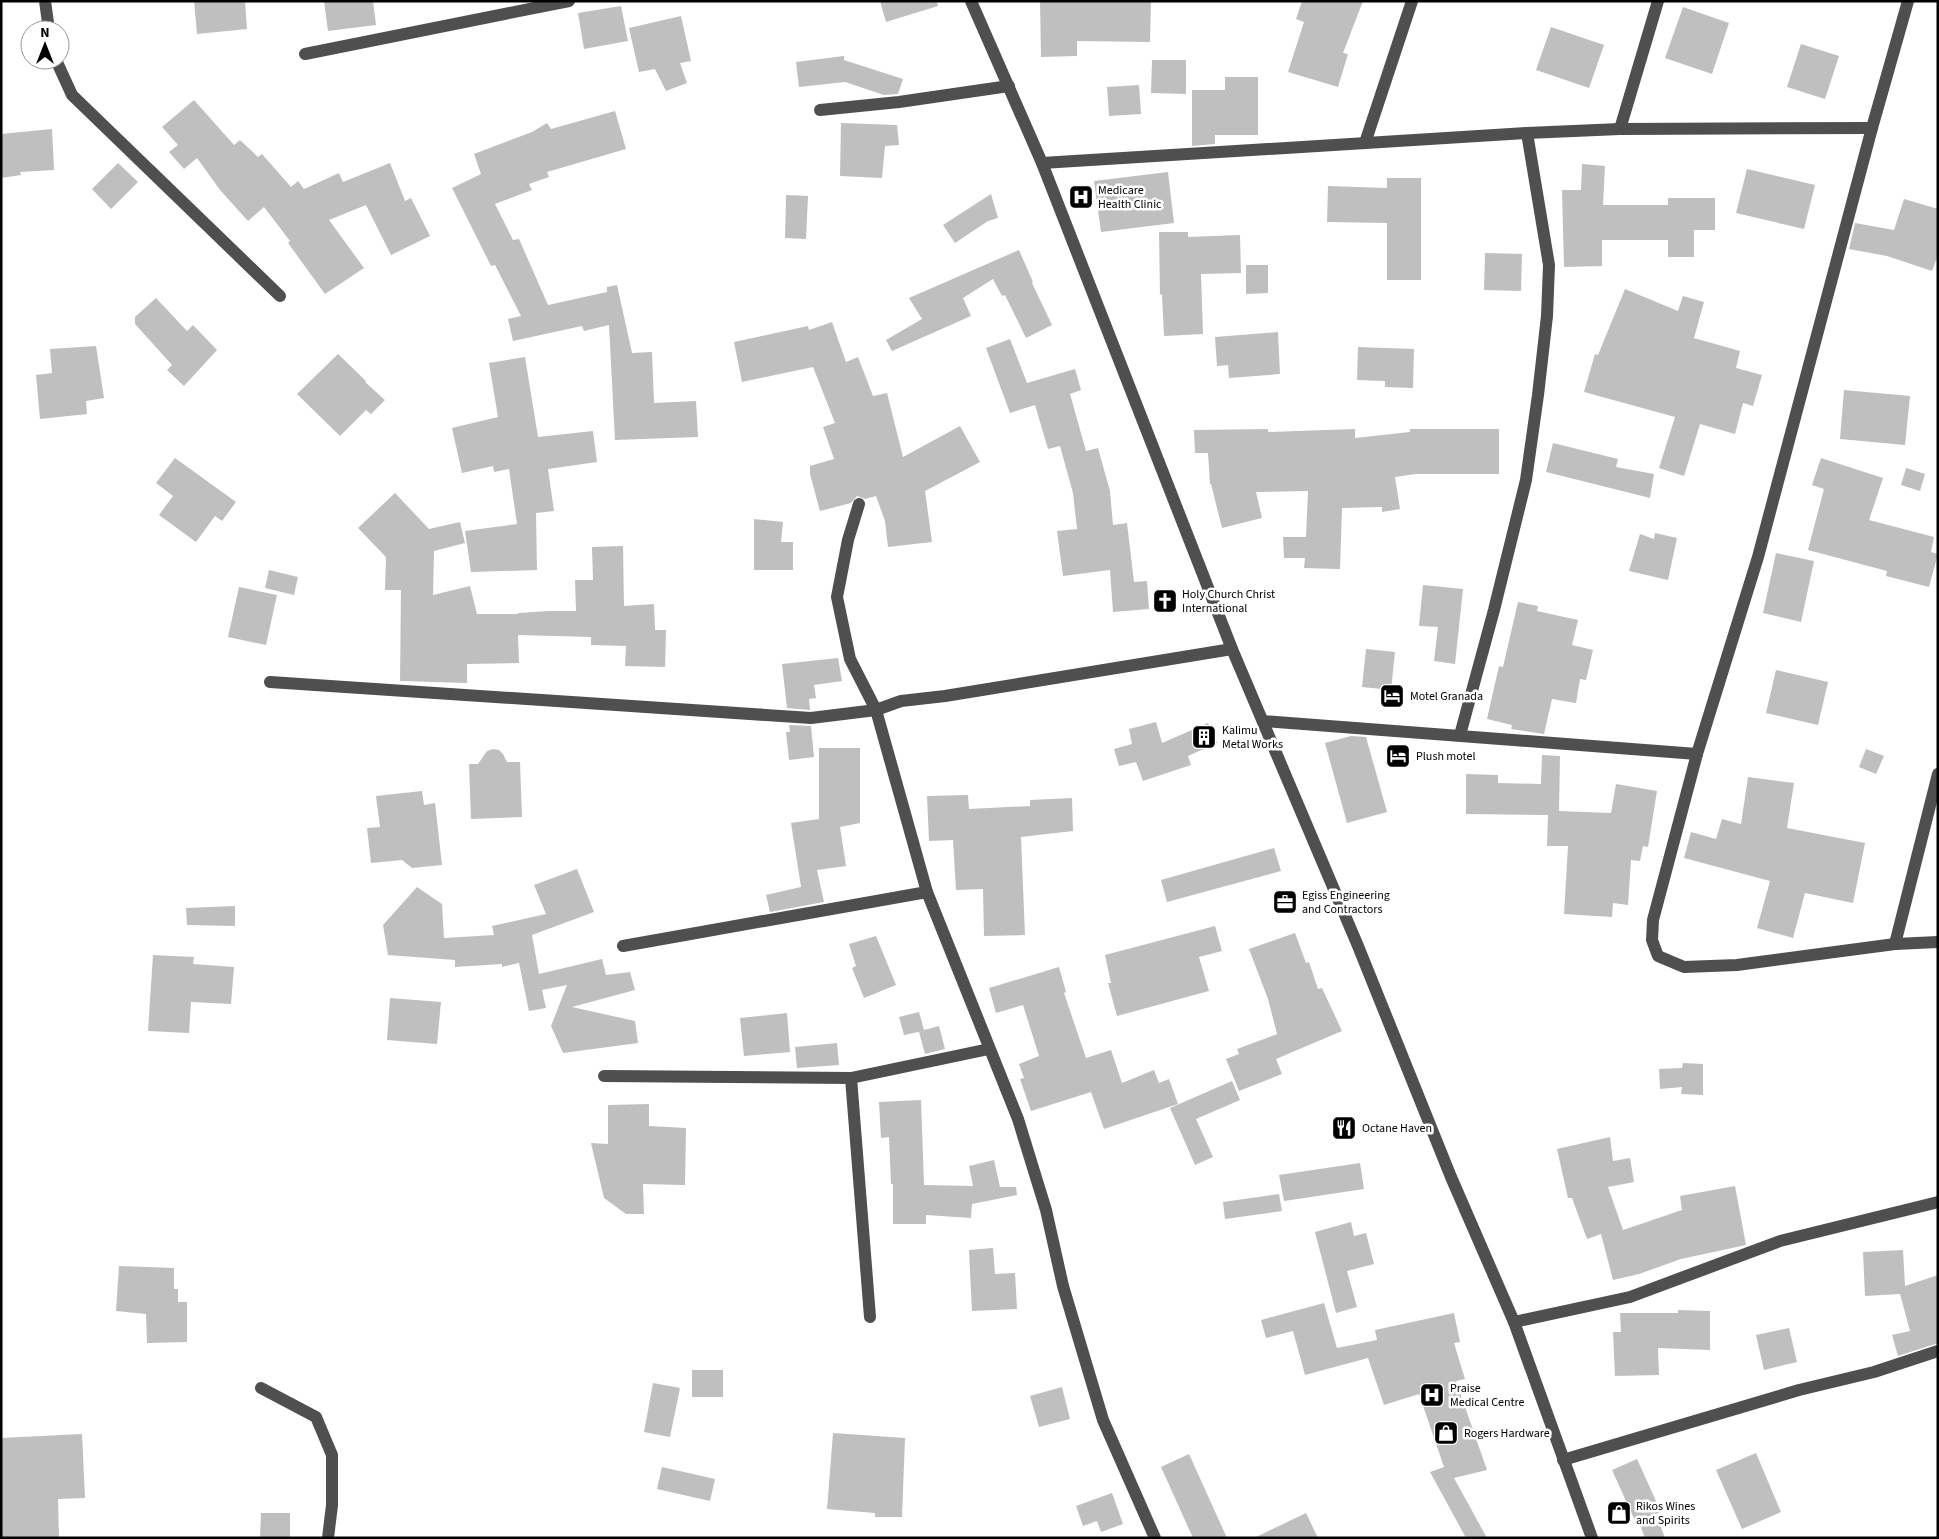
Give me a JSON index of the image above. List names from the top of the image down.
{
  "places": {
    "hospital": ["Medicare Health Clinic", "Praise Medical Centre"],
    "church": ["Holy Church Christ International"],
    "hotel": ["Motel Granada", "Plush motel"],
    "building": ["Kalimu Metal Works"],
    "office": ["Egiss Engineering and Contractors"],
    "restaurant": ["Octane Haven"],
    "shop": ["Rogers Hardware", "Rikos Wines and Spirits"]
  },
  "north": "top"
}
